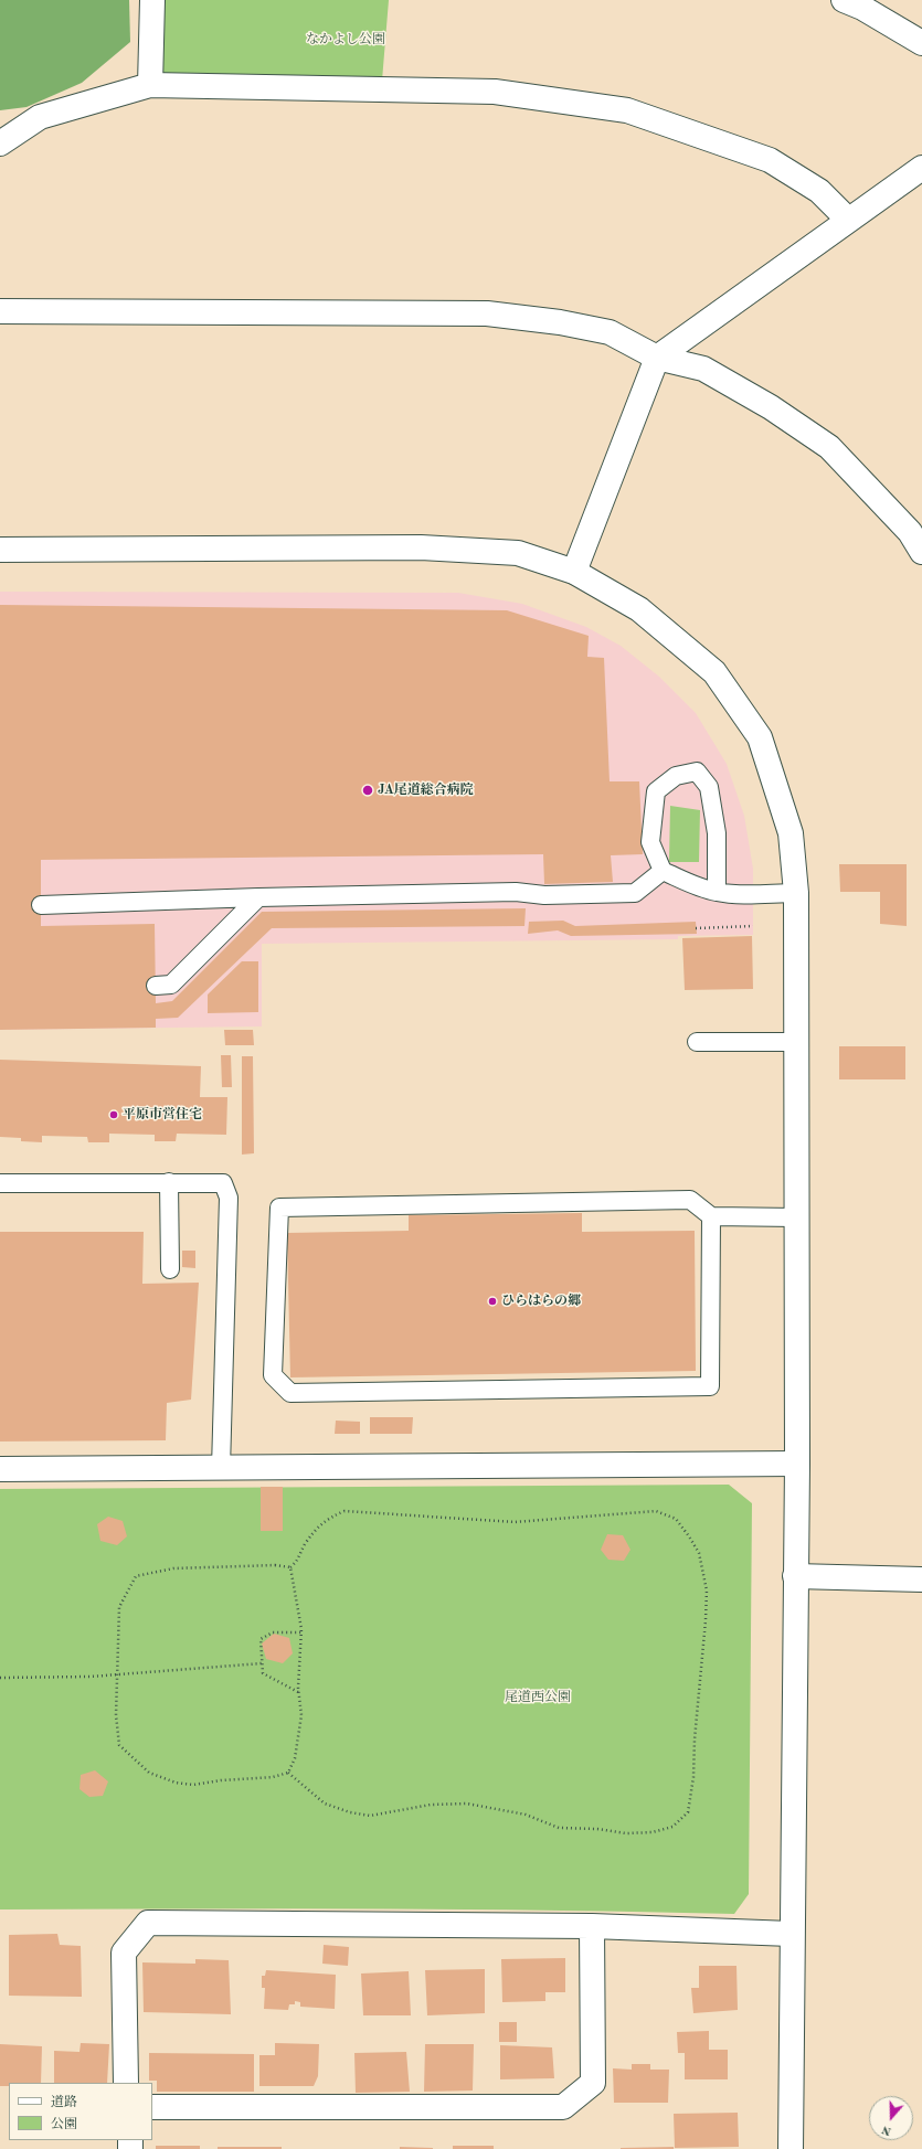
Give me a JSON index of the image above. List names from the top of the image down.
{
  "parks": ["なかよし公園", "尾道西公園"],
  "places": ["JA尾道総合病院", "平原市営住宅", "ひらはらの郷"],
  "legend": ["道路", "公園"],
  "north": "bottom"
}
